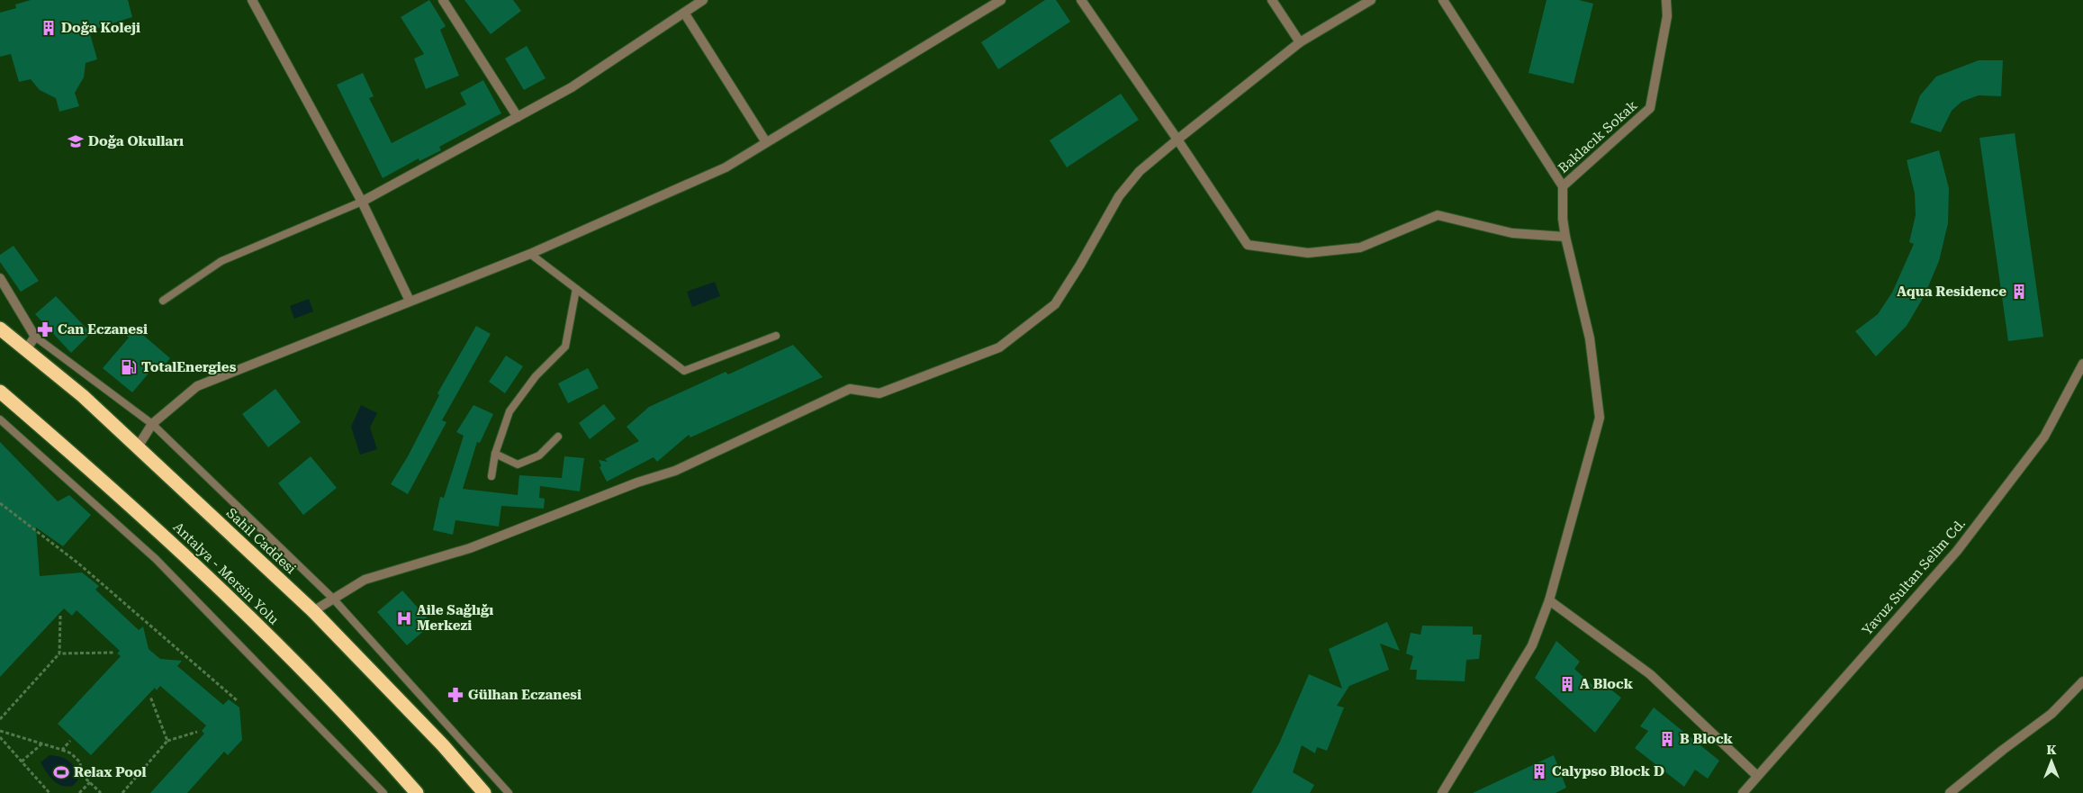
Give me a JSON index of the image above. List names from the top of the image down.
{
  "streets": {
    "highway": ["Sahil Caddesi", "Antalya - Mersin Yolu"],
    "street": ["Baklacık Sokak", "Yavuz Sultan Selim Cd."]
  },
  "places": {
    "building": [
      "Doğa Koleji",
      "Aqua Residence",
      "A Block",
      "B Block",
      "Calypso Block D"
    ],
    "school or university": ["Doğa Okulları"],
    "pharmacy": ["Can Eczanesi", "Gülhan Eczanesi"],
    "fuel station": ["TotalEnergies"],
    "hospital": ["Aile Sağlığı Merkezi"],
    "sports": ["Relax Pool"]
  },
  "north": "top"
}
